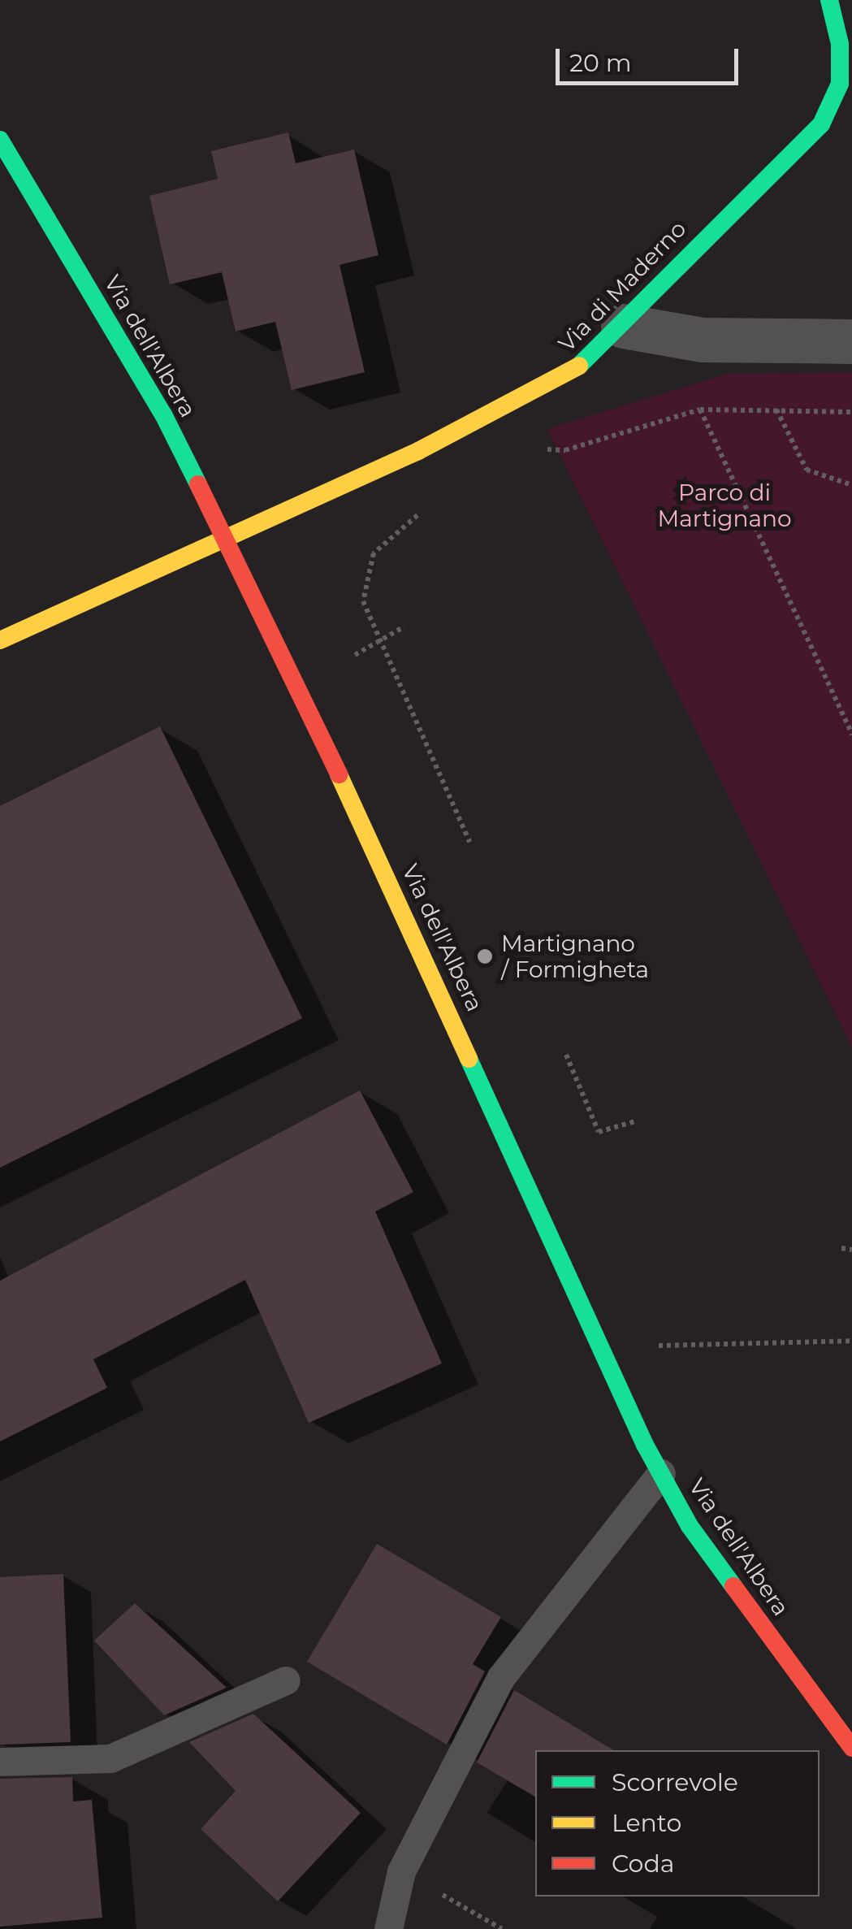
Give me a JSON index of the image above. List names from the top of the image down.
{
  "streets": {
    "street": ["Via di Maderno", "Via dell'Albera"]
  },
  "crossings": [
    ["Via di Maderno", "Via dell'Albera"]
  ],
  "parks": ["Parco di Martignano"],
  "places": ["Martignano / Formigheta"],
  "legend": ["Scorrevole", "Lento", "Coda"],
  "scale_bar": "20 m"
}
